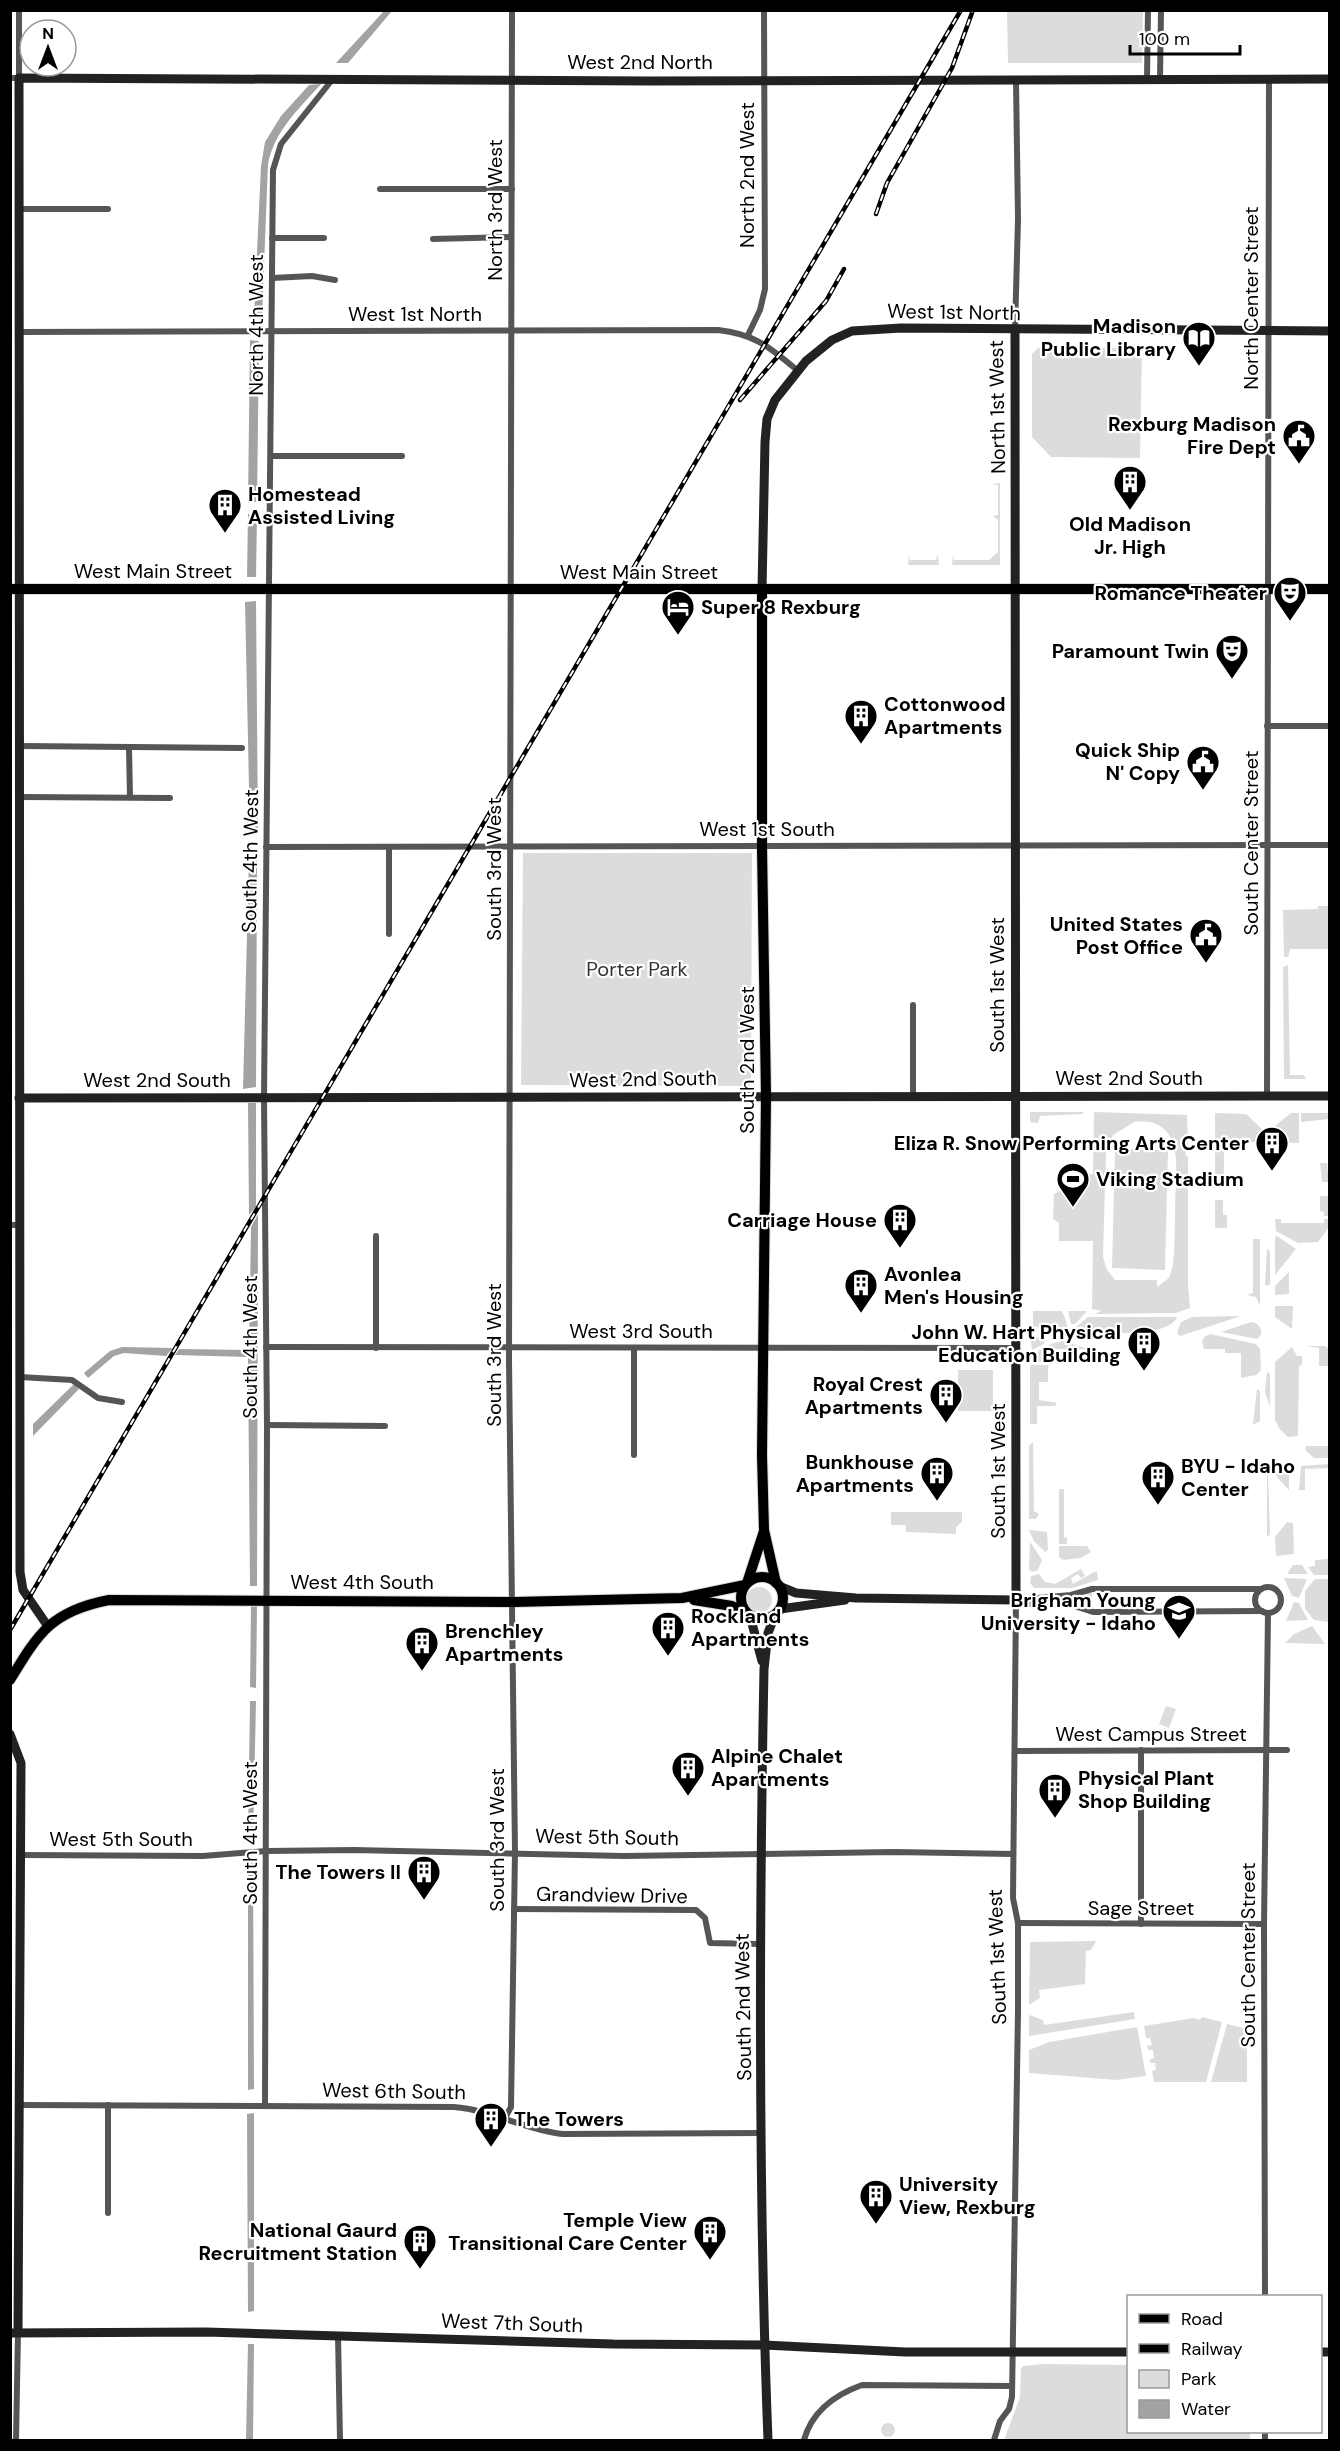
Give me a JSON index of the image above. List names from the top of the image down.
{
  "streets": {
    "main road": ["West Main Street", "South 2nd West", "West 4th South"],
    "street": [
      "West 2nd North",
      "North 2nd West",
      "North 3rd West",
      "North Center Street",
      "West 1st North",
      "North 4th West",
      "North 1st West",
      "West 1st South",
      "South Center Street",
      "South 4th West",
      "South 3rd West",
      "South 1st West",
      "West 2nd South",
      "West 3rd South",
      "West Campus Street",
      "West 5th South",
      "Grandview Drive",
      "Sage Street",
      "West 6th South",
      "West 7th South"
    ]
  },
  "crossings": [
    ["West 2nd North", "North 2nd West"],
    ["West 2nd North", "North 3rd West"],
    ["West 2nd North", "North Center Street"],
    ["West 2nd North", "North 4th West"],
    ["West 2nd North", "North 1st West"],
    ["North 2nd West", "West 1st North"],
    ["North 3rd West", "West 1st North"],
    ["North 3rd West", "West Main Street"],
    ["North 3rd West", "South 3rd West"],
    ["North Center Street", "West 1st North"],
    ["North Center Street", "West Main Street"],
    ["North Center Street", "South Center Street"],
    ["West 1st North", "North 4th West"],
    ["West 1st North", "North 1st West"],
    ["West 1st North", "West Main Street"],
    ["West 1st North", "South 2nd West"],
    ["North 4th West", "West Main Street"],
    ["North 4th West", "South 4th West"],
    ["North 1st West", "West Main Street"],
    ["North 1st West", "South 1st West"],
    ["West Main Street", "South Center Street"],
    ["West Main Street", "South 4th West"],
    ["West Main Street", "South 3rd West"],
    ["West Main Street", "South 1st West"],
    ["West Main Street", "South 2nd West"],
    ["West 1st South", "South Center Street"],
    ["West 1st South", "South 4th West"],
    ["West 1st South", "South 3rd West"],
    ["West 1st South", "South 1st West"],
    ["West 1st South", "South 2nd West"],
    ["South Center Street", "West 2nd South"],
    ["South Center Street", "West Campus Street"],
    ["South Center Street", "Sage Street"],
    ["South 4th West", "West 2nd South"],
    ["South 4th West", "West 3rd South"],
    ["South 4th West", "West 4th South"],
    ["South 4th West", "West 5th South"],
    ["South 4th West", "West 6th South"],
    ["South 3rd West", "West 2nd South"],
    ["South 3rd West", "West 3rd South"],
    ["South 3rd West", "West 4th South"],
    ["South 3rd West", "West 5th South"],
    ["South 3rd West", "Grandview Drive"],
    ["South 3rd West", "West 6th South"],
    ["South 1st West", "West 2nd South"],
    ["South 1st West", "West 3rd South"],
    ["South 1st West", "West Campus Street"],
    ["South 1st West", "West 5th South"],
    ["South 1st West", "Sage Street"],
    ["South 1st West", "West 7th South"],
    ["South 2nd West", "West 2nd South"],
    ["South 2nd West", "West 3rd South"],
    ["South 2nd West", "West 4th South"],
    ["South 2nd West", "West 5th South"],
    ["South 2nd West", "Grandview Drive"],
    ["South 2nd West", "West 6th South"],
    ["South 2nd West", "West 7th South"]
  ],
  "parks": ["Porter Park"],
  "places": {
    "library": ["Madison Public Library"],
    "public building": ["Rexburg Madison Fire Dept", "Quick Ship N' Copy", "United States Post Office"],
    "building": [
      "Old Madison Jr. High",
      "Homestead Assisted Living",
      "Cottonwood Apartments",
      "Eliza R. Snow Performing Arts Center",
      "Carriage House",
      "Avonlea Men's Housing",
      "John W. Hart Physical Education Building",
      "Royal Crest Apartments",
      "Bunkhouse Apartments",
      "BYU - Idaho Center",
      "Rockland Apartments",
      "Brenchley Apartments",
      "Alpine Chalet Apartments",
      "Physical Plant Shop Building",
      "The Towers II",
      "The Towers",
      "University View, Rexburg",
      "Temple View Transitional Care Center",
      "National Gaurd Recruitment Station"
    ],
    "theatre": ["Romance Theater", "Paramount Twin"],
    "hotel": ["Super 8 Rexburg"],
    "sports": ["Viking Stadium"],
    "school or university": ["Brigham Young University - Idaho"]
  },
  "legend": [
    "Road",
    "Railway",
    "Park",
    "Water"
  ],
  "scale_bar": "100 m",
  "north": "top"
}
